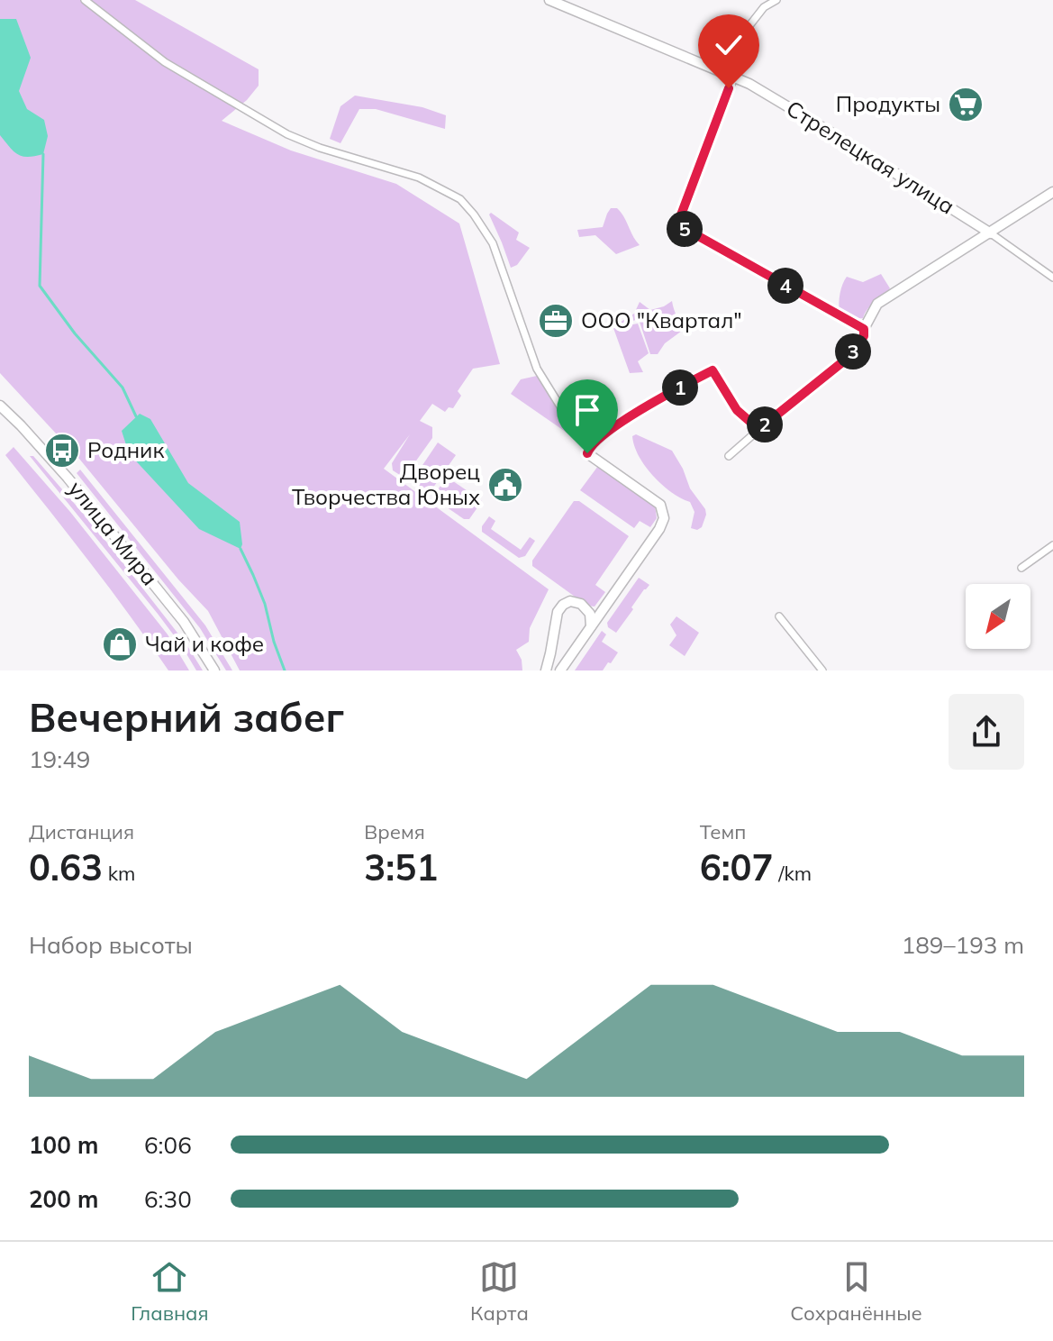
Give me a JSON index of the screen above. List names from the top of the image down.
{
  "streets": {
    "street": ["Стрелецкая улица", "улица Мира"]
  },
  "places": {
    "supermarket": ["Продукты"],
    "office": ["ООО \"Квартал\""],
    "bus stop": ["Родник"],
    "public building": ["Дворец Творчества Юных"],
    "shop": ["Чай и кофе"]
  },
  "north": "bottom left",
  "page": {
    "pins": [
      "5",
      "4",
      "3",
      "1",
      "2"
    ],
    "heading": ["Вечерний забег", "19:49"],
    "stats": [
      ["Дистанция", "0.63 km"],
      ["Время", "3:51"],
      ["Темп", "6:07 /km"]
    ],
    "chart": ["Набор высоты", "189–193 m"],
    "list": [
      {
        "name": "100 m",
        "note": "6:06"
      },
      {
        "name": "200 m",
        "note": "6:30"
      }
    ],
    "tabs": ["Главная", "Карта", "Сохранённые"]
  }
}
